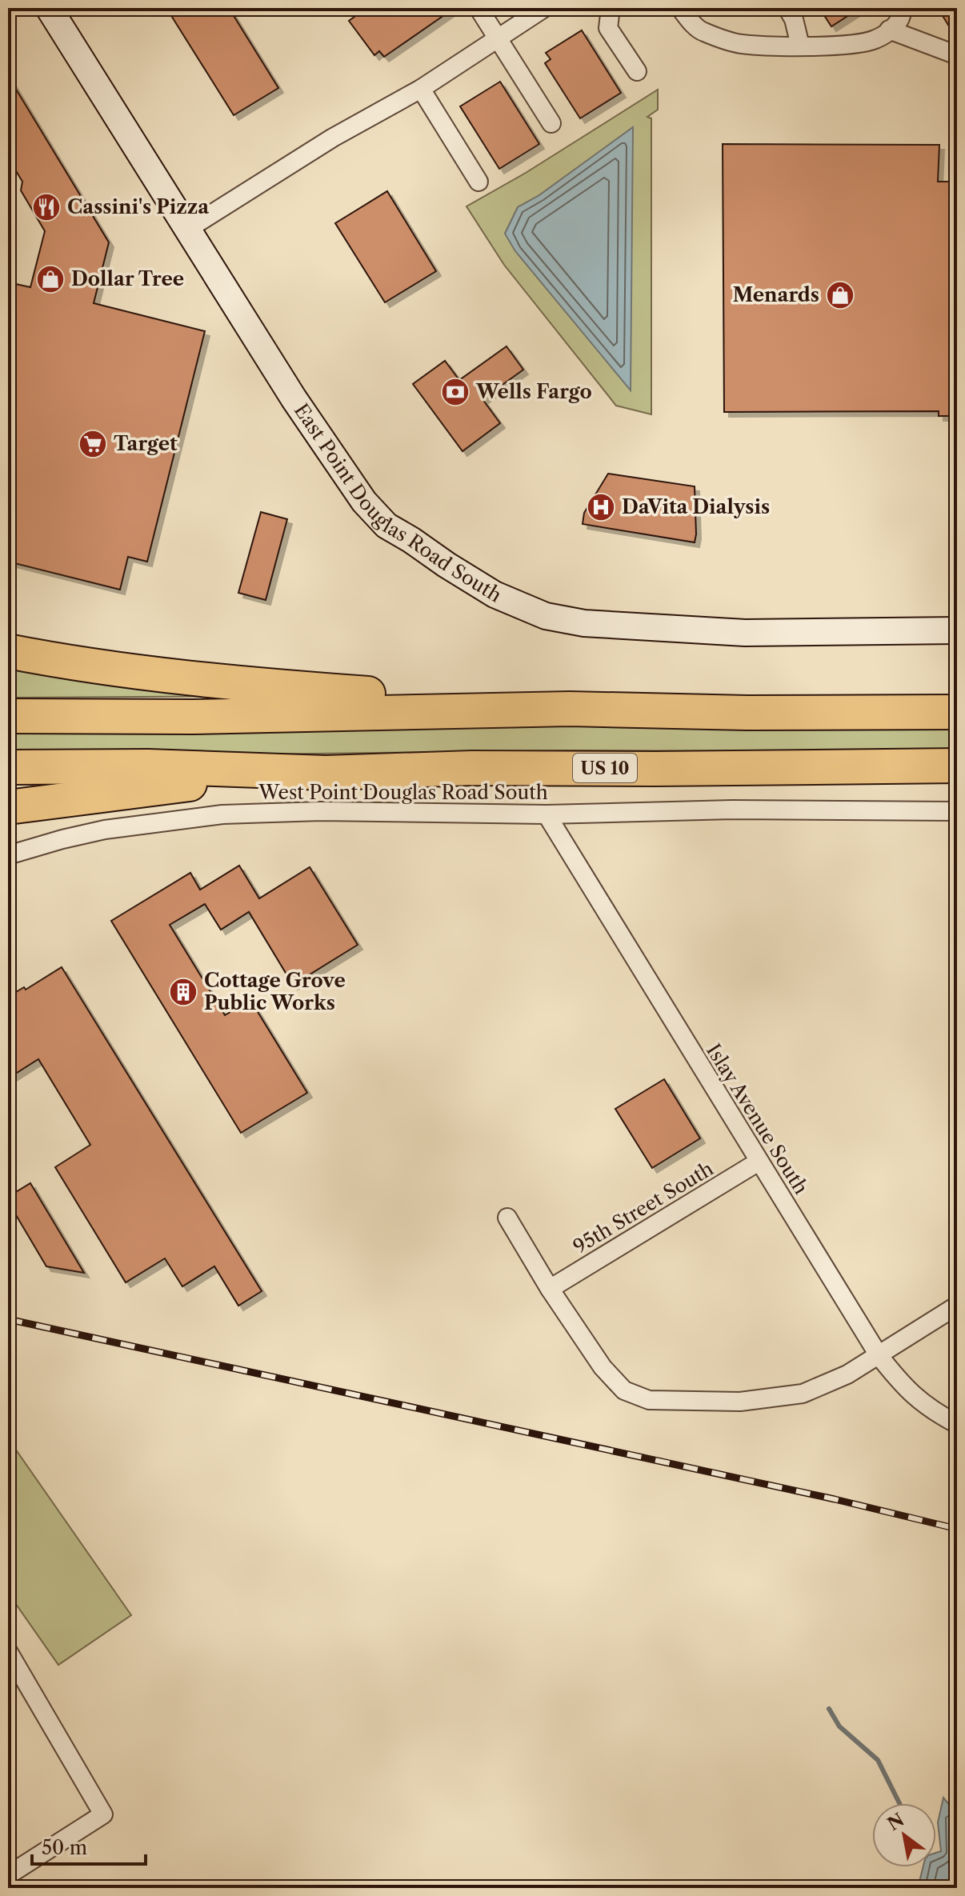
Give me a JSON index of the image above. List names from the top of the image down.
{
  "streets": {
    "highway": ["US 10"],
    "street": [
      "East Point Douglas Road South",
      "West Point Douglas Road South",
      "Islay Avenue South",
      "95th Street South"
    ]
  },
  "crossings": [
    ["West Point Douglas Road South", "Islay Avenue South"],
    ["Islay Avenue South", "95th Street South"]
  ],
  "places": {
    "restaurant": ["Cassini's Pizza"],
    "shop": ["Dollar Tree", "Menards"],
    "bank": ["Wells Fargo"],
    "supermarket": ["Target"],
    "hospital": ["DaVita Dialysis"],
    "building": ["Cottage Grove Public Works"]
  },
  "scale_bar": "50 m",
  "north": "top left"
}
